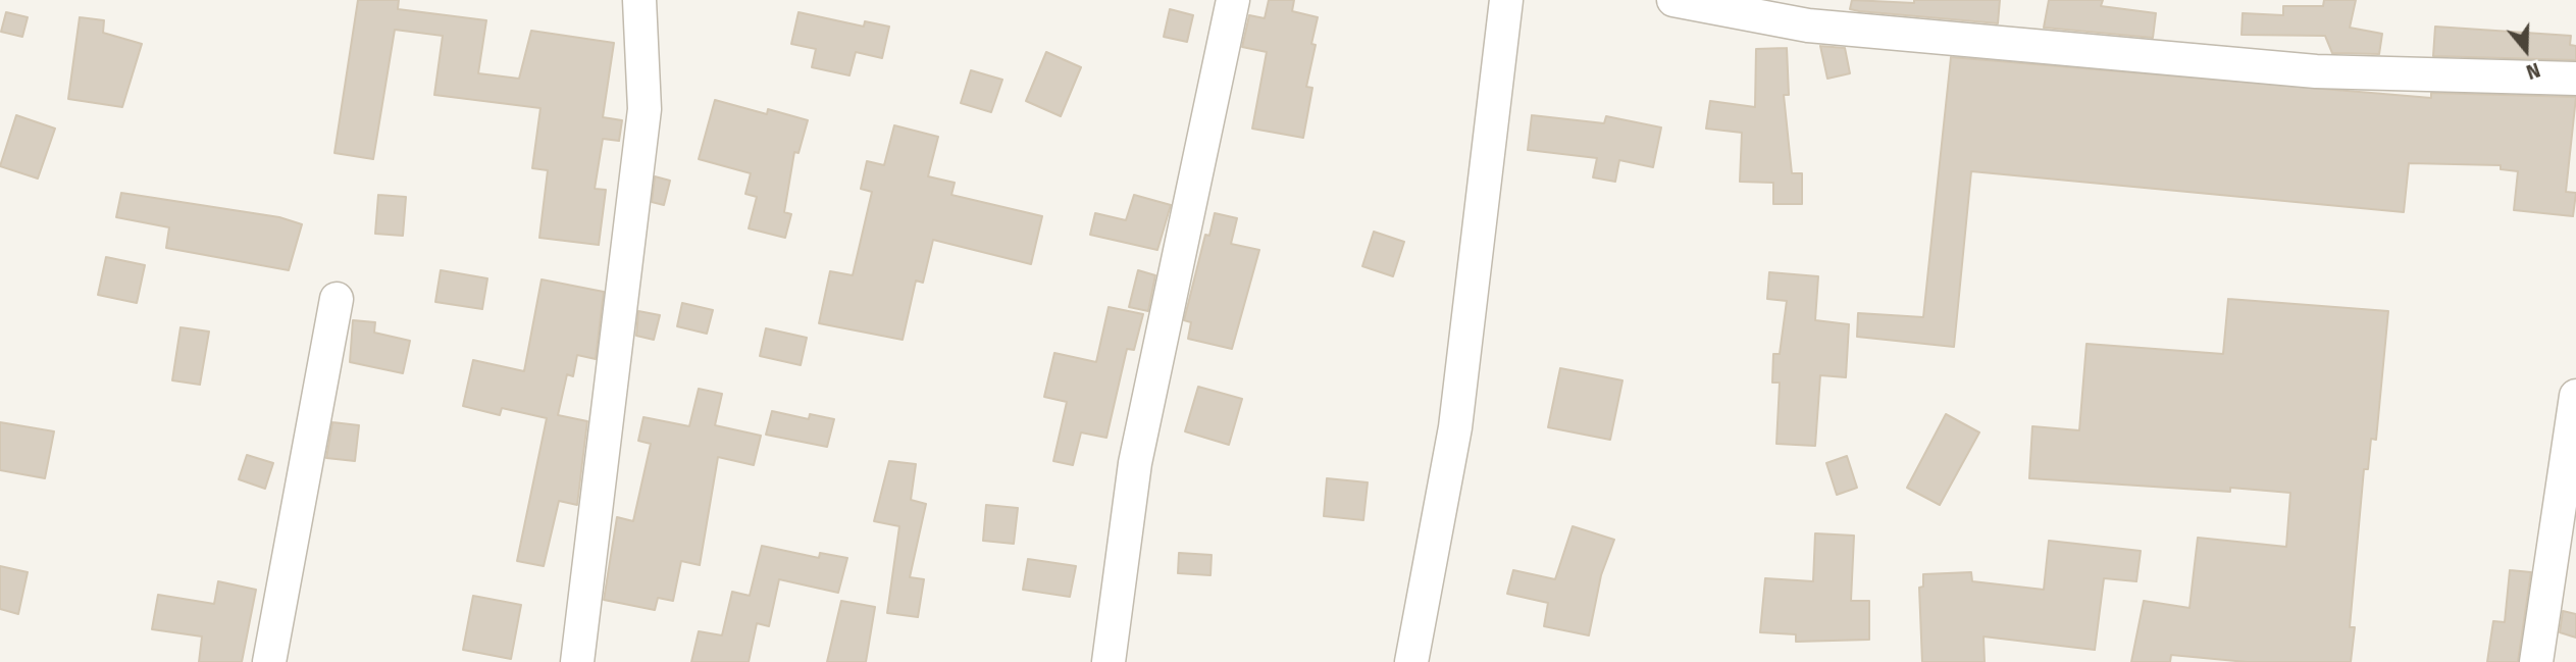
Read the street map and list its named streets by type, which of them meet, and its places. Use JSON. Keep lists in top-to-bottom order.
{
  "north": "bottom"
}
